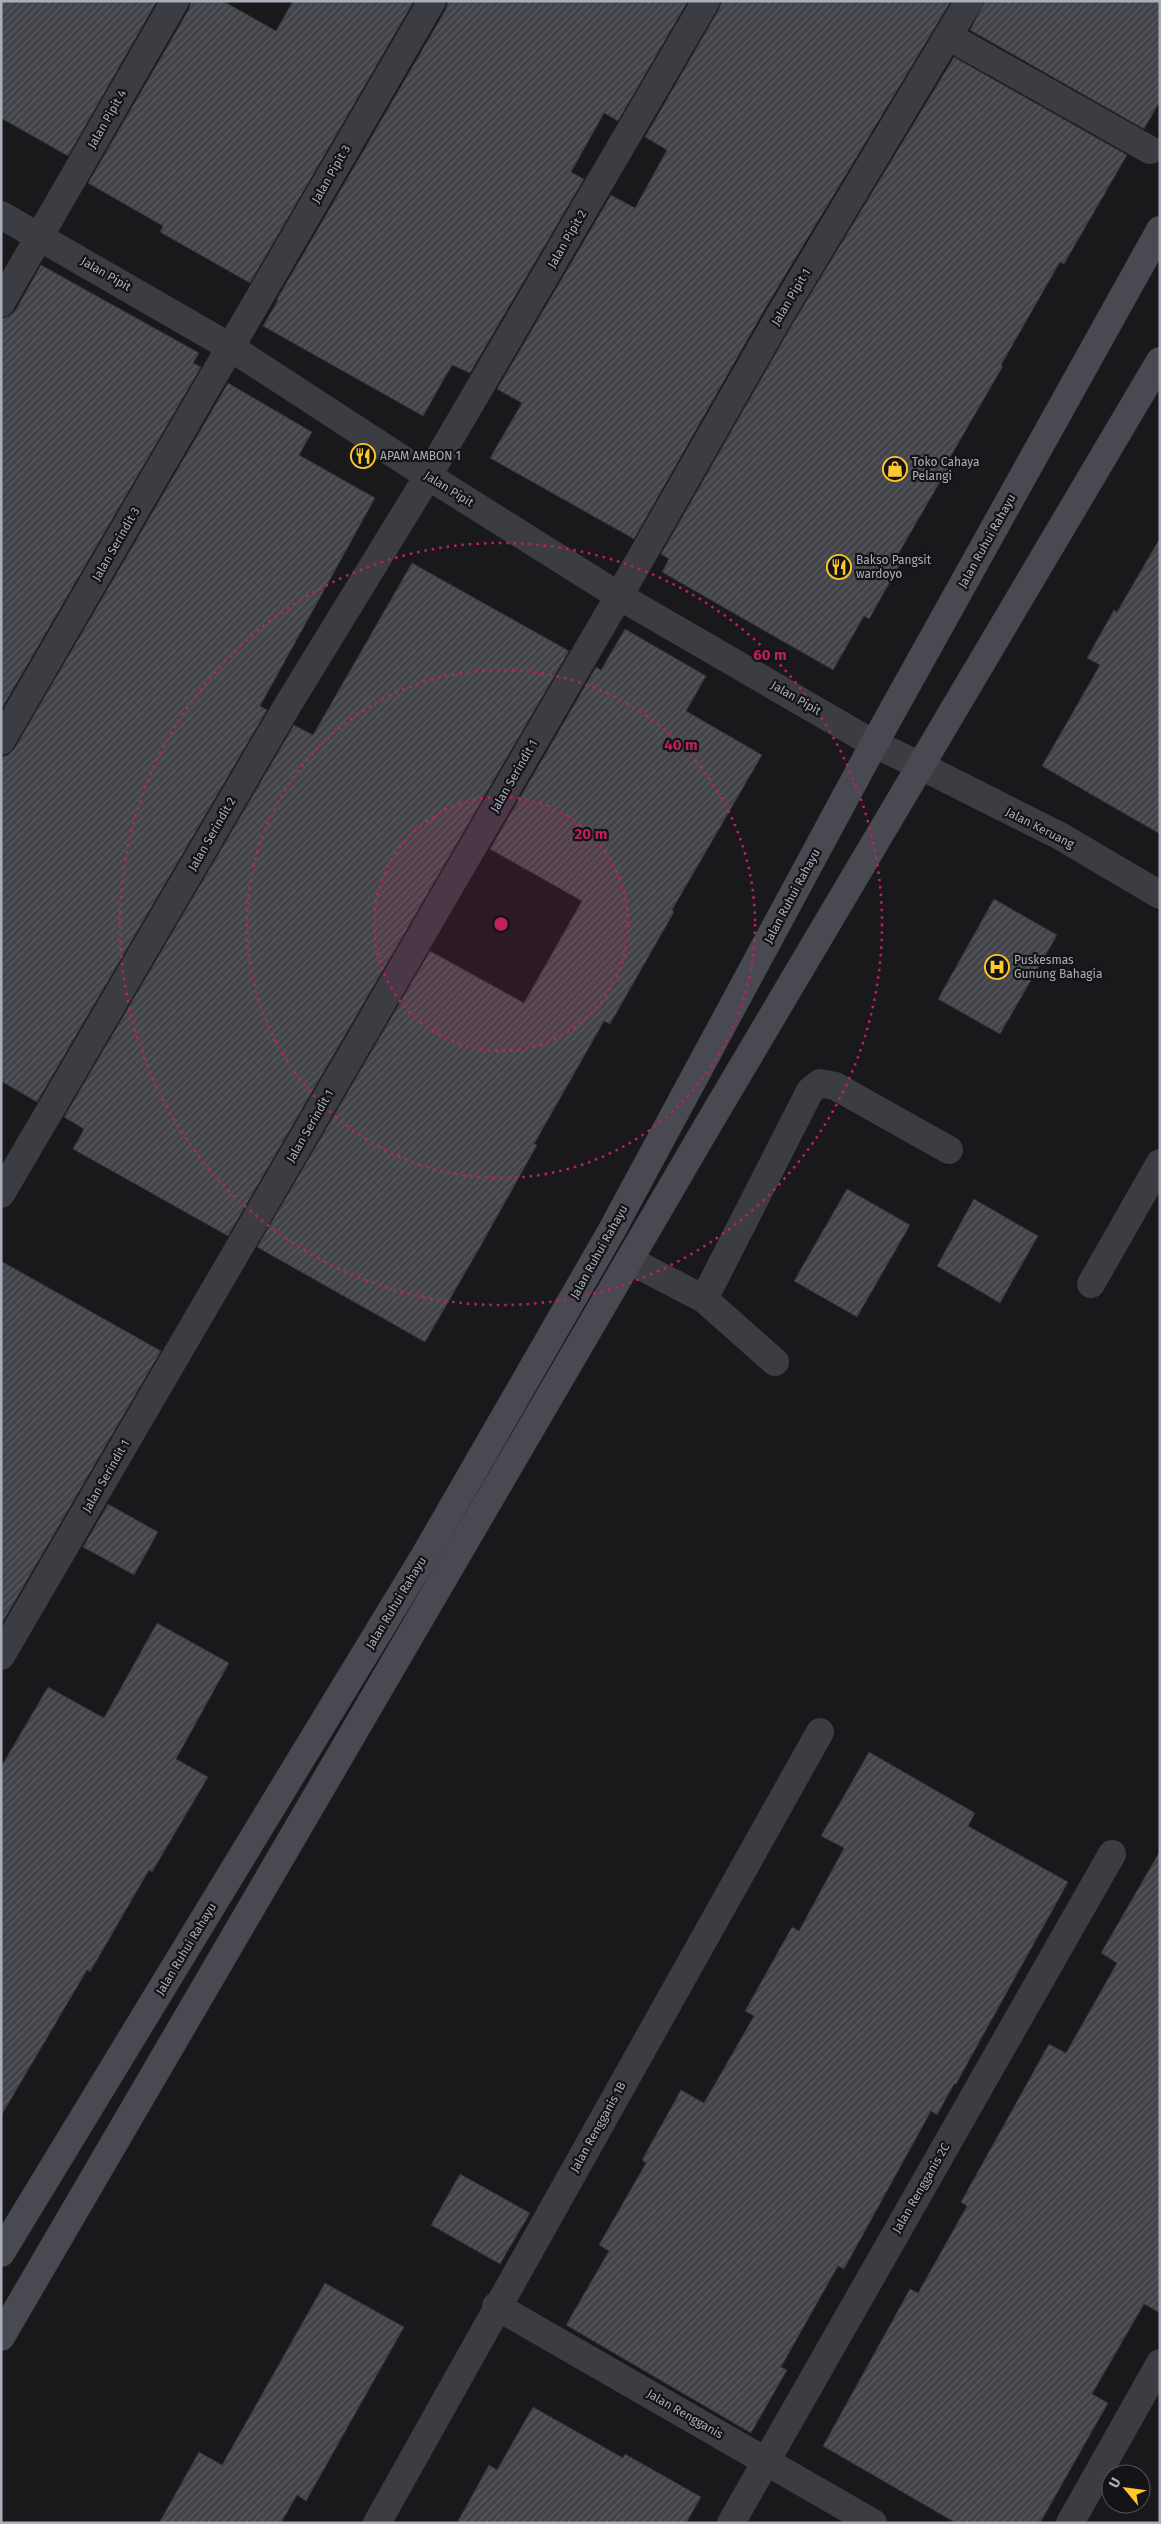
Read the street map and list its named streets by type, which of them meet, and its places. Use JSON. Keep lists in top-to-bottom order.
{
  "streets": {
    "main road": ["Jalan Ruhui Rahayu"],
    "street": [
      "Jalan Pipit 4",
      "Jalan Pipit 3",
      "Jalan Pipit 2",
      "Jalan Pipit",
      "Jalan Pipit 1",
      "Jalan Serindit 3",
      "Jalan Serindit 1",
      "Jalan Keruang",
      "Jalan Serindit 2",
      "Jalan Rengganis 1B",
      "Jalan Rengganis 2C",
      "Jalan Rengganis"
    ]
  },
  "crossings": [
    ["Jalan Pipit 4", "Jalan Pipit"],
    ["Jalan Pipit 3", "Jalan Pipit"],
    ["Jalan Pipit 3", "Jalan Serindit 3"],
    ["Jalan Pipit 2", "Jalan Pipit"],
    ["Jalan Pipit 2", "Jalan Serindit 2"],
    ["Jalan Pipit", "Jalan Pipit 1"],
    ["Jalan Pipit", "Jalan Ruhui Rahayu"],
    ["Jalan Pipit", "Jalan Serindit 3"],
    ["Jalan Pipit", "Jalan Serindit 1"],
    ["Jalan Pipit", "Jalan Keruang"],
    ["Jalan Pipit", "Jalan Serindit 2"],
    ["Jalan Pipit 1", "Jalan Serindit 1"],
    ["Jalan Rengganis 1B", "Jalan Rengganis"],
    ["Jalan Rengganis 2C", "Jalan Rengganis"]
  ],
  "places": {
    "restaurant": ["APAM AMBON 1", "Bakso Pangsit wardoyo"],
    "shop": ["Toko Cahaya Pelangi"],
    "hospital": ["Puskesmas Gunung Bahagia"]
  },
  "north": "top left",
  "rings": ["60 m", "40 m", "20 m"]
}
